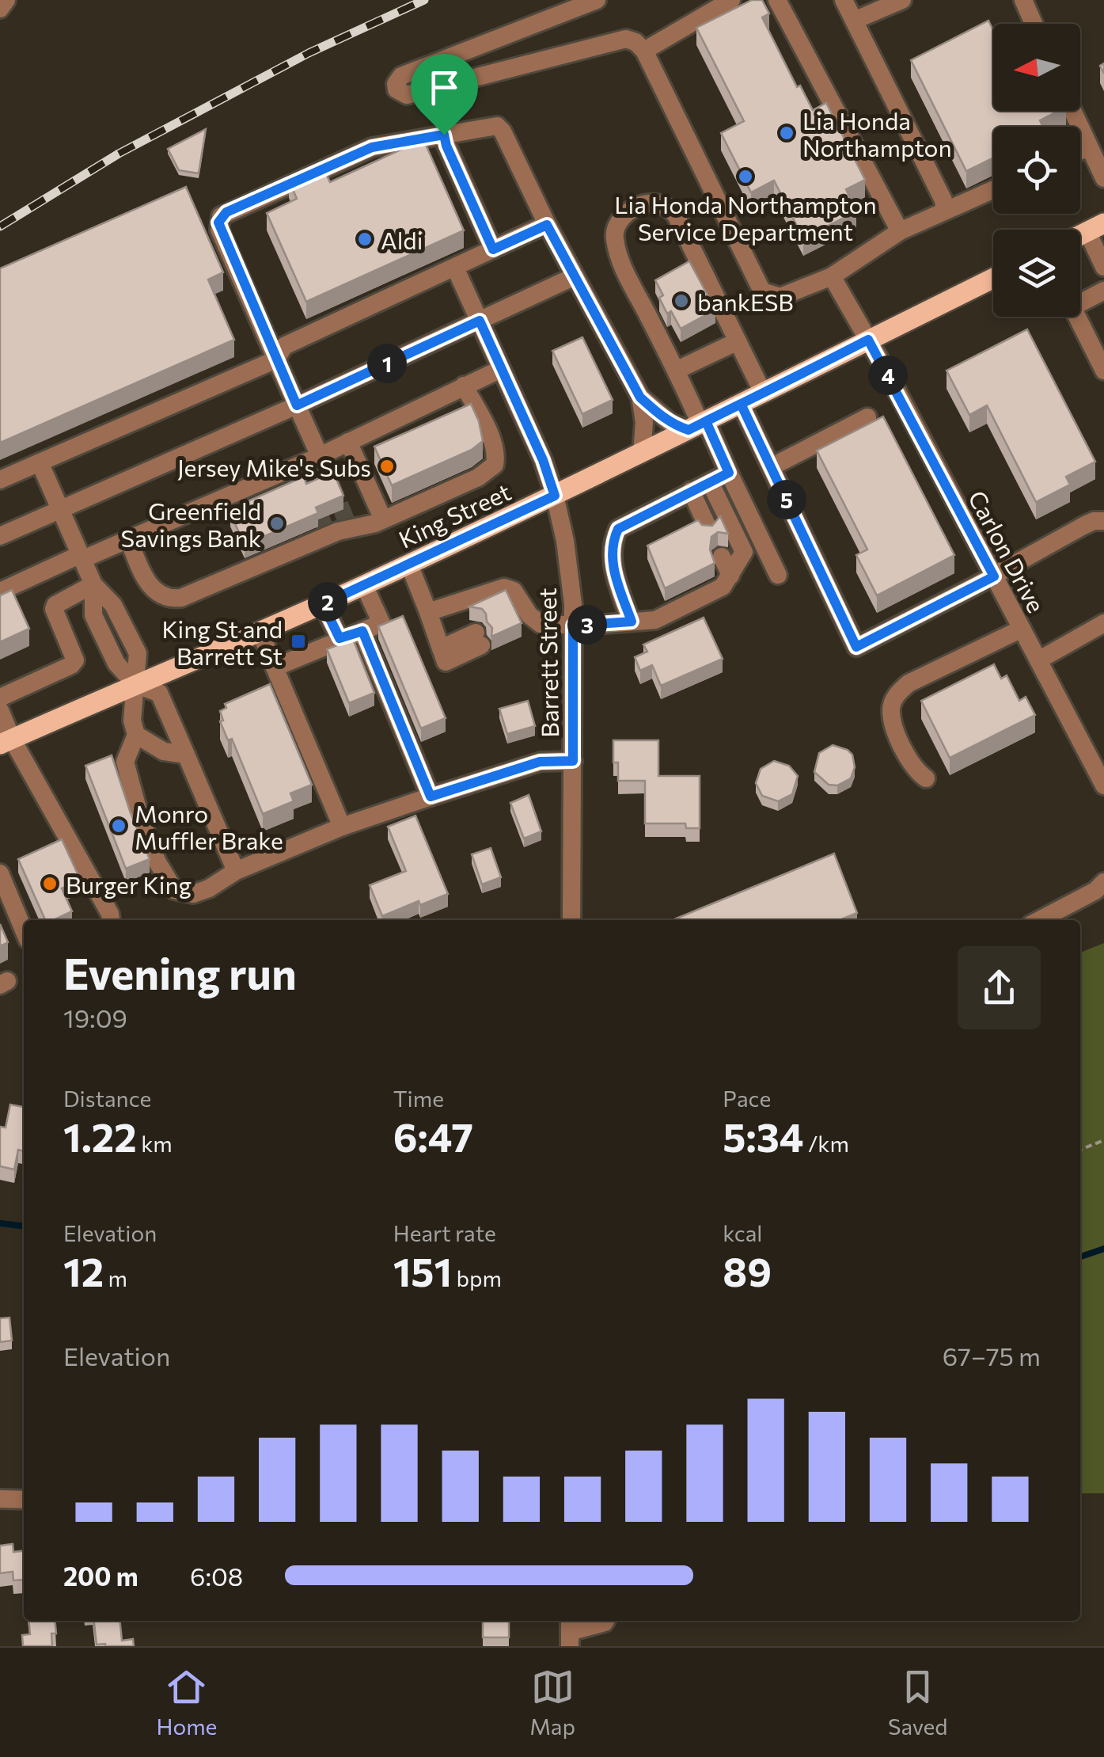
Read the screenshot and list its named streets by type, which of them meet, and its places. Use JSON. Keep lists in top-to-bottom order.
{
  "streets": {
    "main road": ["King Street"],
    "street": ["Carlon Drive", "Barrett Street"]
  },
  "crossings": [
    ["King Street", "Carlon Drive"],
    ["King Street", "Barrett Street"]
  ],
  "places": {
    "other": [
      "Lia Honda Northampton",
      "Lia Honda Northampton Service Department",
      "Aldi",
      "bankESB",
      "Jersey Mike's Subs",
      "Greenfield Savings Bank",
      "Monro Muffler Brake",
      "Burger King"
    ],
    "transit": ["King St and Barrett St"]
  },
  "north": "left",
  "page": {
    "pins": [
      "1",
      "4",
      "5",
      "2",
      "3"
    ],
    "heading": ["Evening run", "19:09"],
    "stats": [
      ["Distance", "1.22 km"],
      ["Time", "6:47"],
      ["Pace", "5:34 /km"],
      ["Elevation", "12 m"],
      ["Heart rate", "151 bpm"],
      ["kcal", "89"]
    ],
    "chart": ["Elevation", "67–75 m"],
    "list": [
      {
        "name": "200 m",
        "note": "6:08"
      }
    ],
    "tabs": ["Home", "Map", "Saved"]
  }
}
